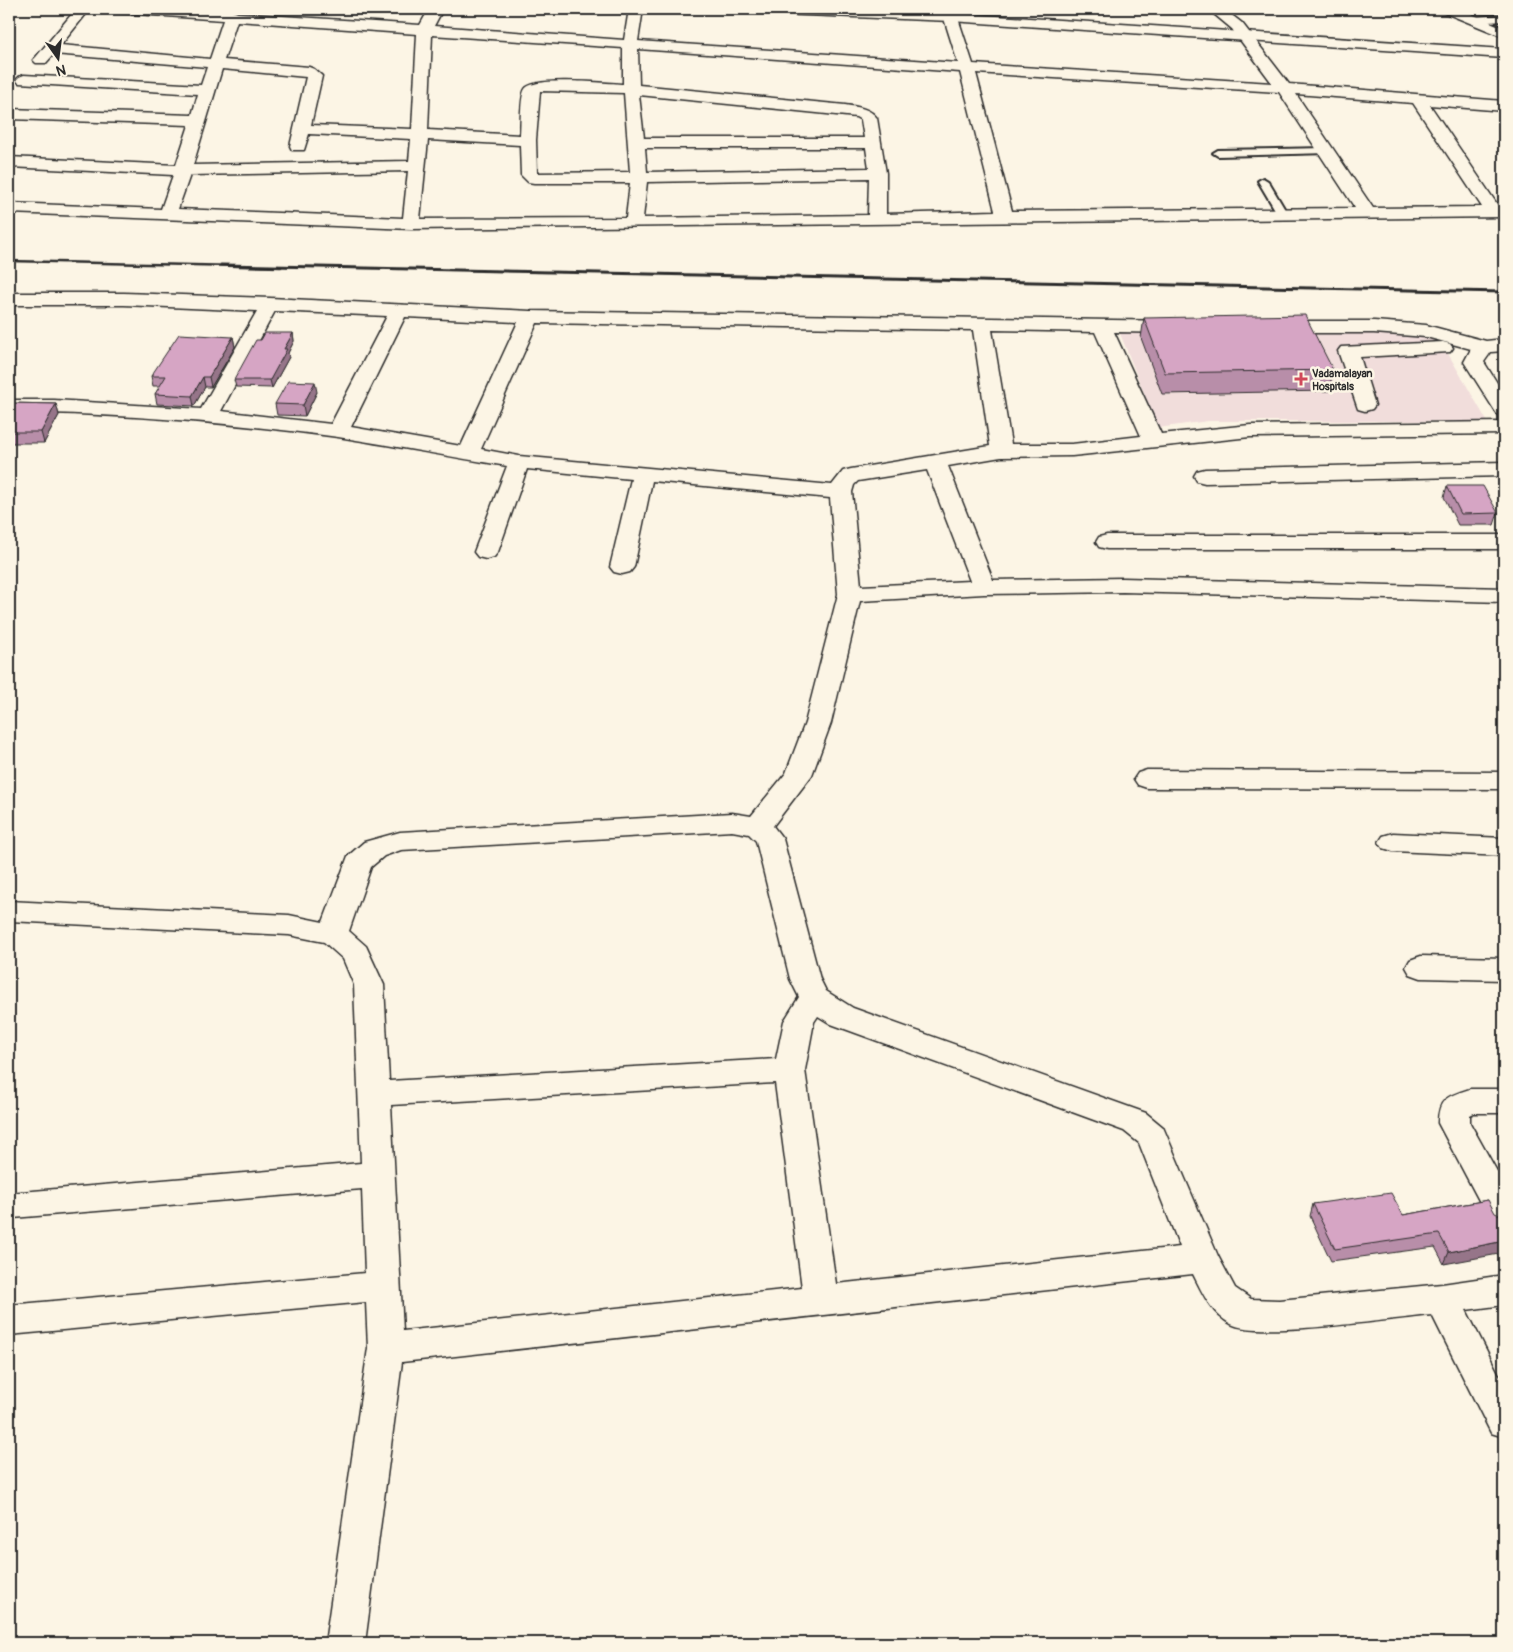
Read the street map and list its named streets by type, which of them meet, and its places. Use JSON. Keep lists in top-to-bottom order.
{
  "places": {
    "health": ["Vadamalayan Hospitals"]
  },
  "north": "bottom"
}
